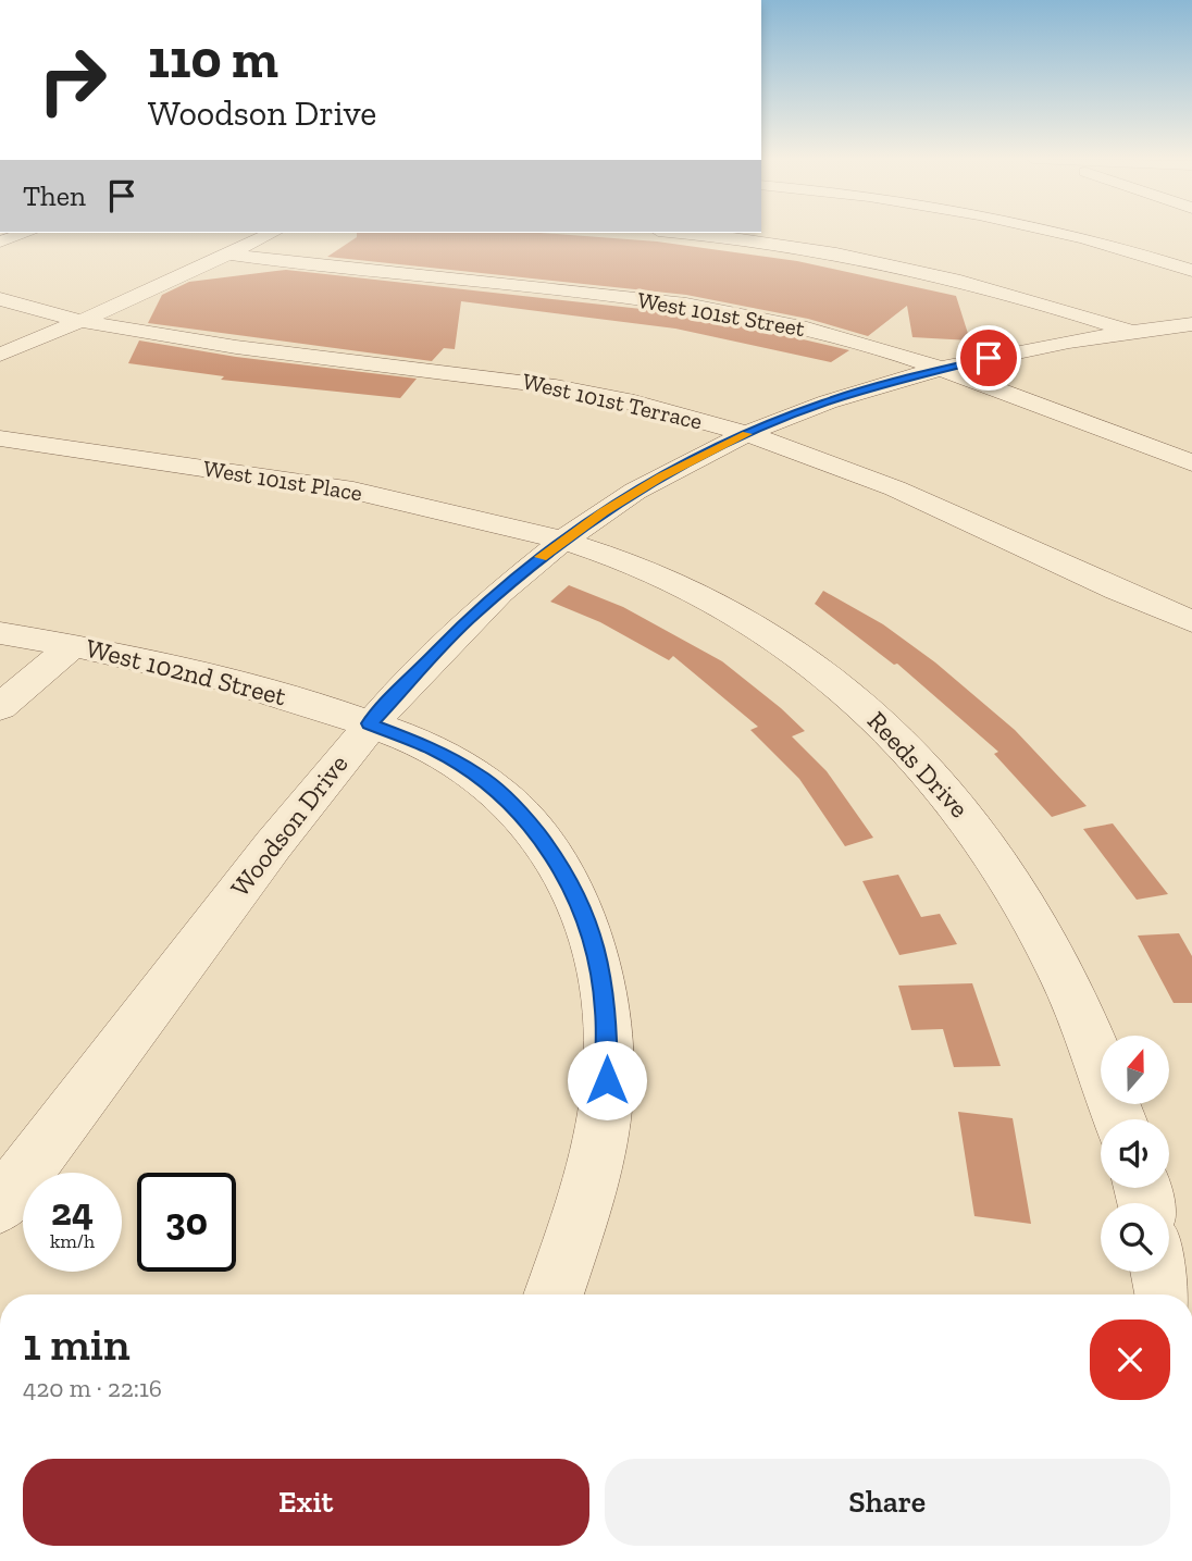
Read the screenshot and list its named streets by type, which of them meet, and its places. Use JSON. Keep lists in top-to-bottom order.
{
  "streets": {
    "street": [
      "West 101st Street",
      "West 101st Terrace",
      "West 101st Place",
      "West 102nd Street",
      "Reeds Drive",
      "Woodson Drive"
    ]
  },
  "crossings": [
    ["West 101st Street", "Woodson Drive"],
    ["West 101st Terrace", "Woodson Drive"],
    ["West 101st Place", "Reeds Drive"],
    ["West 101st Place", "Woodson Drive"],
    ["West 102nd Street", "Woodson Drive"],
    ["Reeds Drive", "Woodson Drive"]
  ],
  "north": "top",
  "page": {
    "turn": ["110 m", "Woodson Drive"],
    "then": "Then",
    "speed": "24 km/h",
    "limit": "30",
    "heading": ["1 min", "420 m · 22:16"],
    "buttons": ["Exit", "Share"]
  }
}
